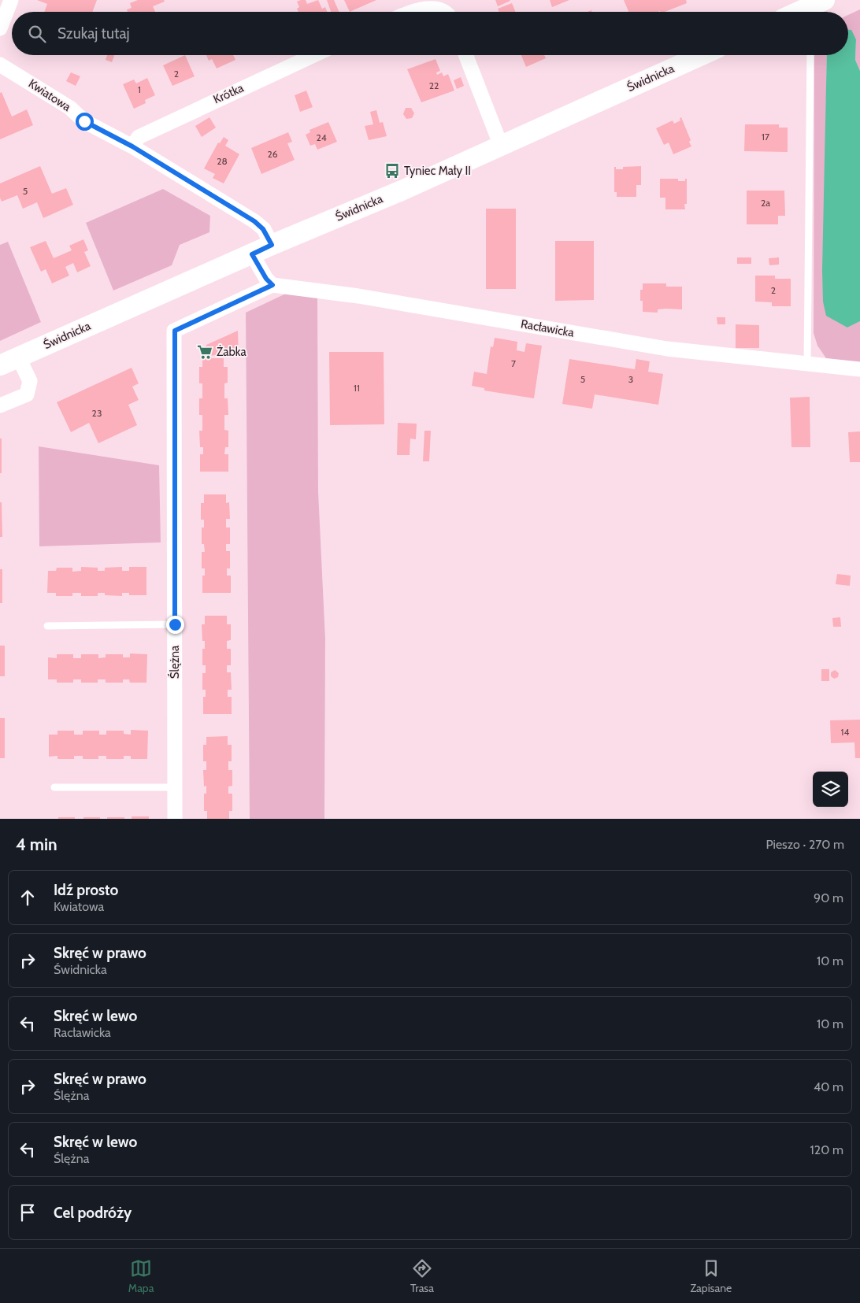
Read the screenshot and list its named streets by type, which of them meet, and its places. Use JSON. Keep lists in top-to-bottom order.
{
  "streets": {
    "street": [
      "Świdnicka",
      "Krótka",
      "Kwiatowa",
      "Racławicka",
      "Ślężna"
    ]
  },
  "crossings": [
    ["Świdnicka", "Kwiatowa"],
    ["Krótka", "Kwiatowa"],
    ["Racławicka", "Ślężna"]
  ],
  "places": {
    "bus stop": ["Tyniec Mały II"],
    "supermarket": ["Żabka"]
  },
  "house_numbers": [
    "2",
    "22",
    "1",
    "17",
    "24",
    "26",
    "28",
    "5",
    "2a",
    "2",
    "7",
    "5",
    "3",
    "11",
    "23",
    "14"
  ],
  "page": {
    "search": "Szukaj tutaj",
    "heading": ["4 min", "Pieszo · 270 m"],
    "list": [
      ["Idź prosto", "Kwiatowa", "90 m"],
      ["Skręć w prawo", "Świdnicka", "10 m"],
      ["Skręć w lewo", "Racławicka", "10 m"],
      ["Skręć w prawo", "Ślężna", "40 m"],
      ["Skręć w lewo", "Ślężna", "120 m"],
      "Cel podróży"
    ],
    "nav": ["Mapa", "Trasa", "Zapisane"]
  }
}
